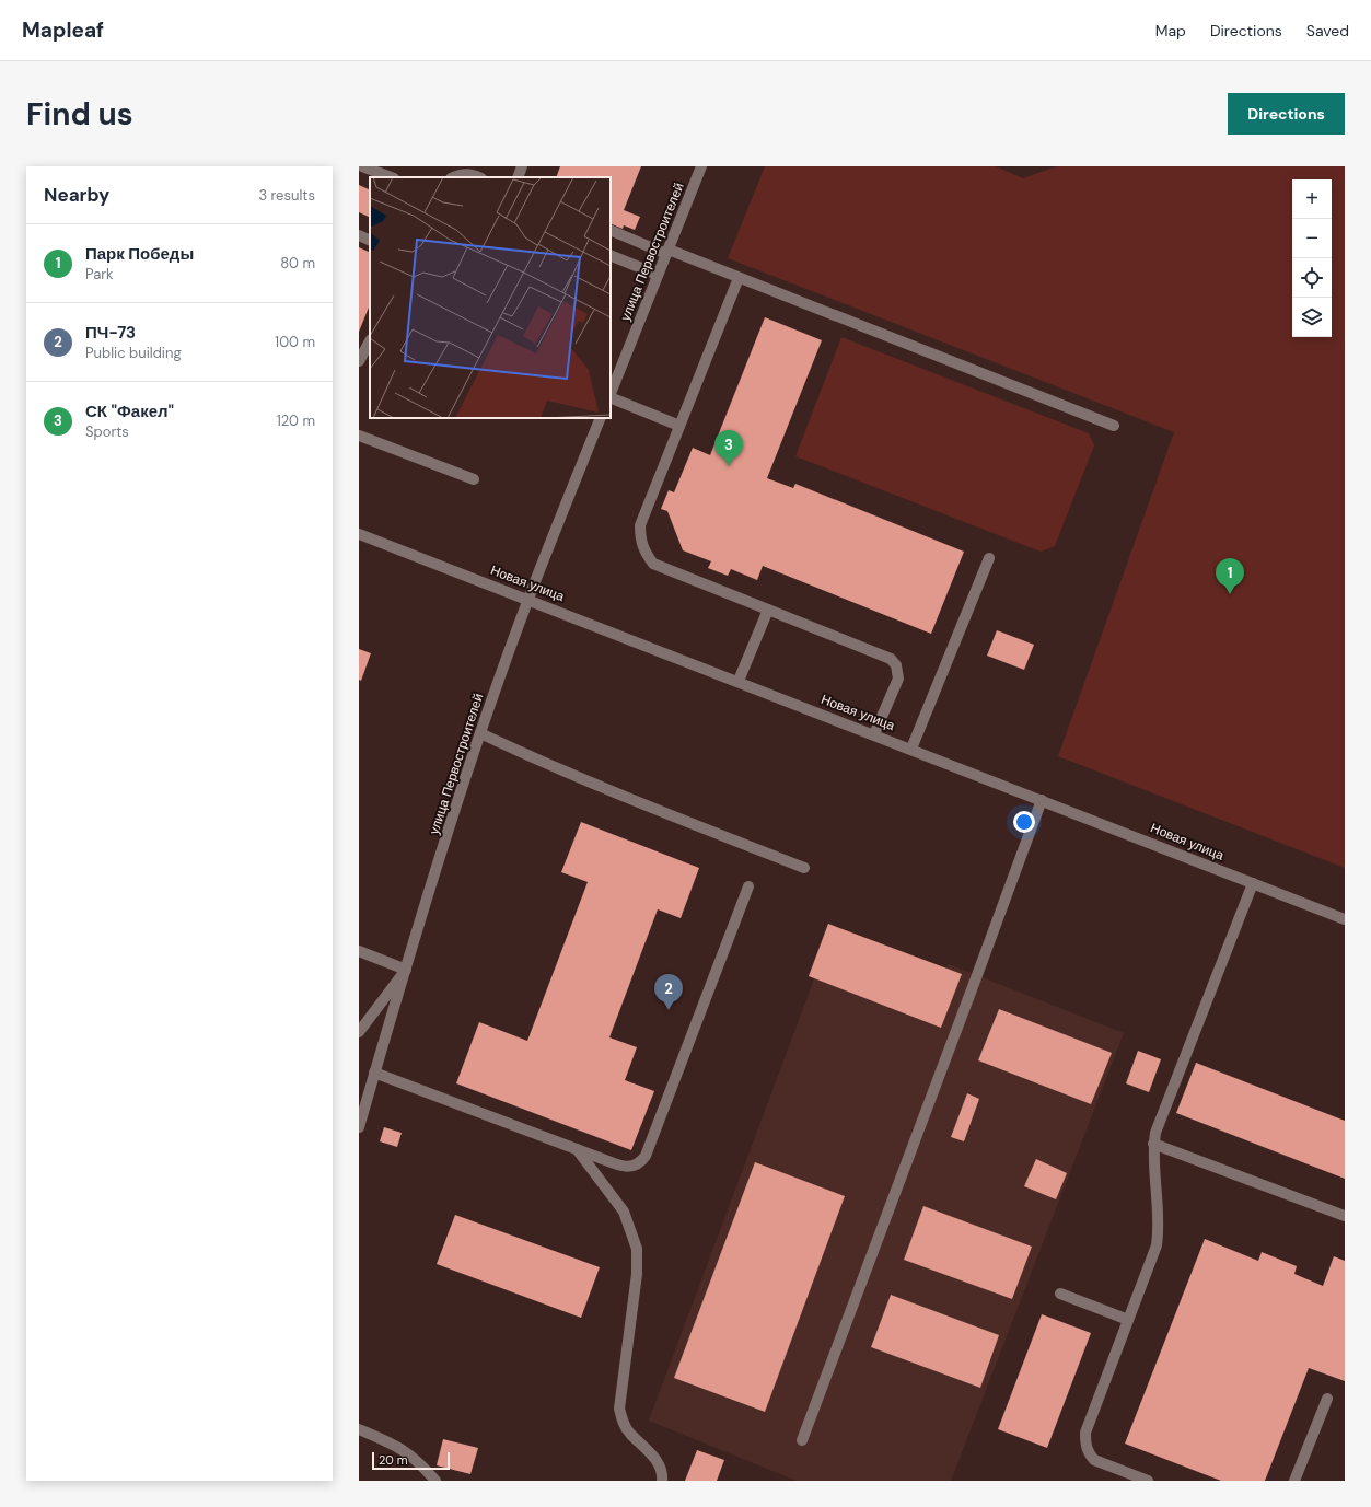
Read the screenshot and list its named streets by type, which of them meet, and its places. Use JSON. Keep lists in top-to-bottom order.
{
  "streets": {
    "street": ["улица Первостроителей", "Новая улица"]
  },
  "crossings": [
    ["улица Первостроителей", "Новая улица"]
  ],
  "scale_bar": "20 m",
  "page": {
    "header": "Mapleaf",
    "nav": ["Map", "Directions", "Saved"],
    "buttons": "Directions",
    "title": "Find us",
    "heading": ["Nearby", "3 results"],
    "map_buttons": ["+", "−"],
    "list": [
      {
        "mark": "1",
        "name": "Парк Победы",
        "note": "Park",
        "value": "80 m"
      },
      {
        "mark": "2",
        "name": "ПЧ-73",
        "note": "Public building",
        "value": "100 m"
      },
      {
        "mark": "3",
        "name": "СК \"Факел\"",
        "note": "Sports",
        "value": "120 m"
      }
    ],
    "pins": ["3", "1", "2"],
    "scale": "20 m"
  }
}
